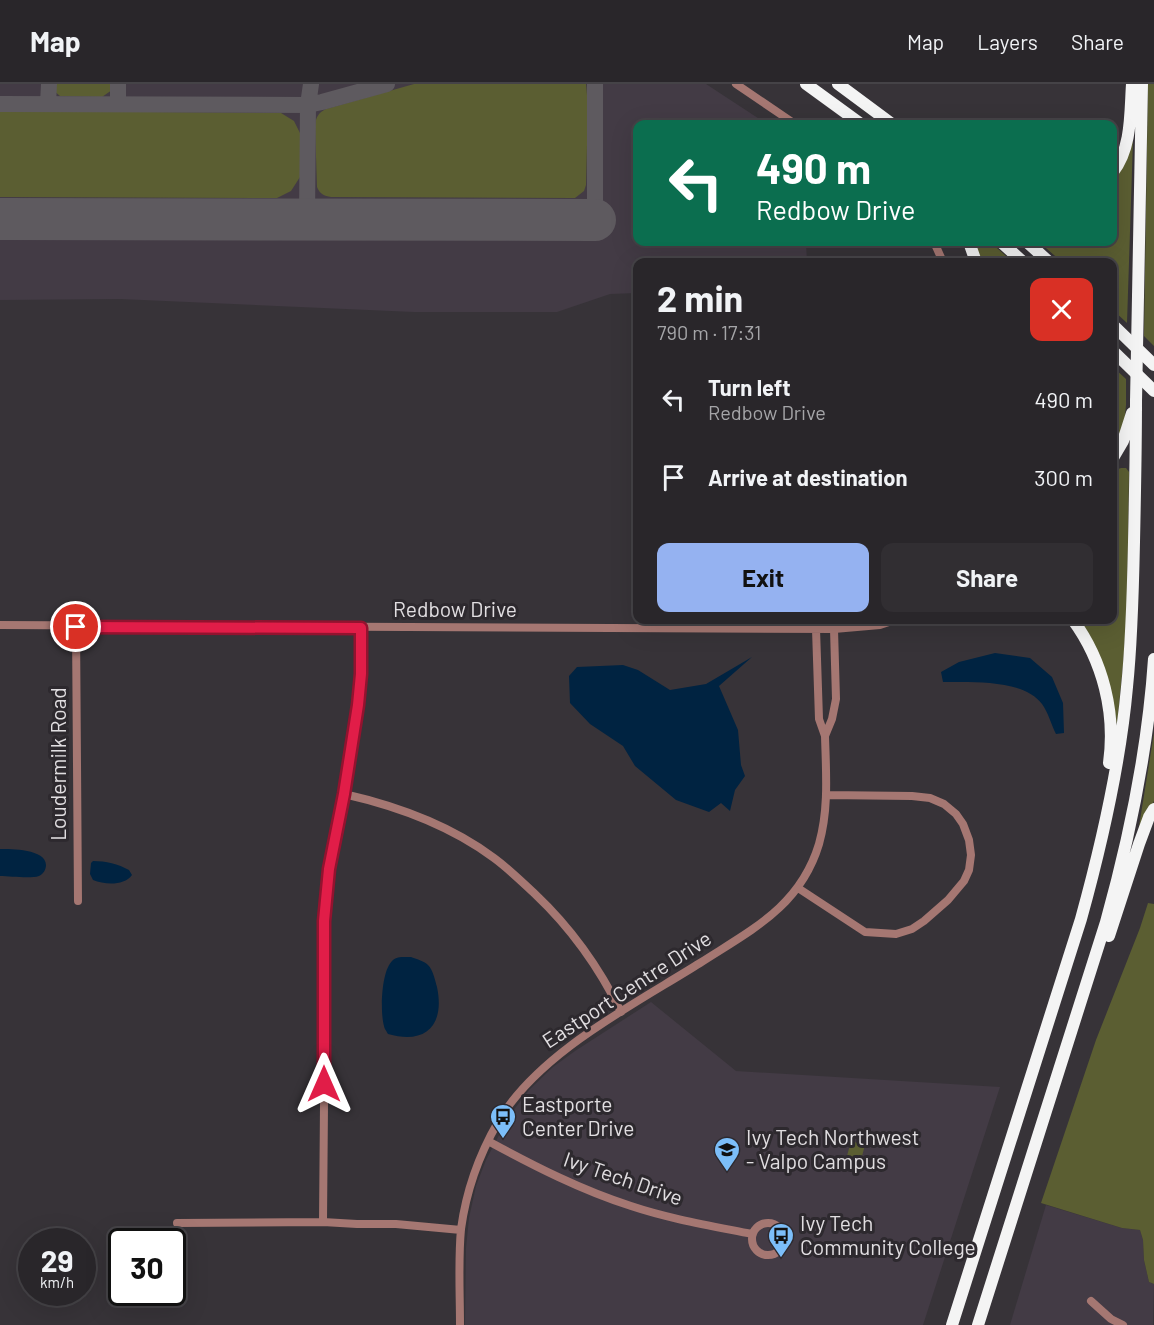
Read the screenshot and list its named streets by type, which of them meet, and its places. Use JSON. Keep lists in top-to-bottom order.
{
  "streets": {
    "street": [
      "Redbow Drive",
      "Loudermilk Road",
      "Eastport Centre Drive",
      "Ivy Tech Drive"
    ]
  },
  "crossings": [
    ["Redbow Drive", "Loudermilk Road"],
    ["Redbow Drive", "Eastport Centre Drive"],
    ["Eastport Centre Drive", "Ivy Tech Drive"]
  ],
  "places": {
    "bus stop": ["Eastporte Center Drive", "Ivy Tech Community College"],
    "school or university": ["Ivy Tech Northwest - Valpo Campus"]
  },
  "page": {
    "header": "Map",
    "nav": ["Map", "Layers", "Share"],
    "turn": ["490 m", "Redbow Drive"],
    "heading": ["2 min", "790 m · 17:31"],
    "list": [
      {
        "name": "Turn left",
        "note": "Redbow Drive",
        "value": "490 m"
      },
      {
        "name": "Arrive at destination",
        "value": "300 m"
      }
    ],
    "buttons": ["Exit", "Share"],
    "speed": "29 km/h",
    "limit": "30"
  }
}
